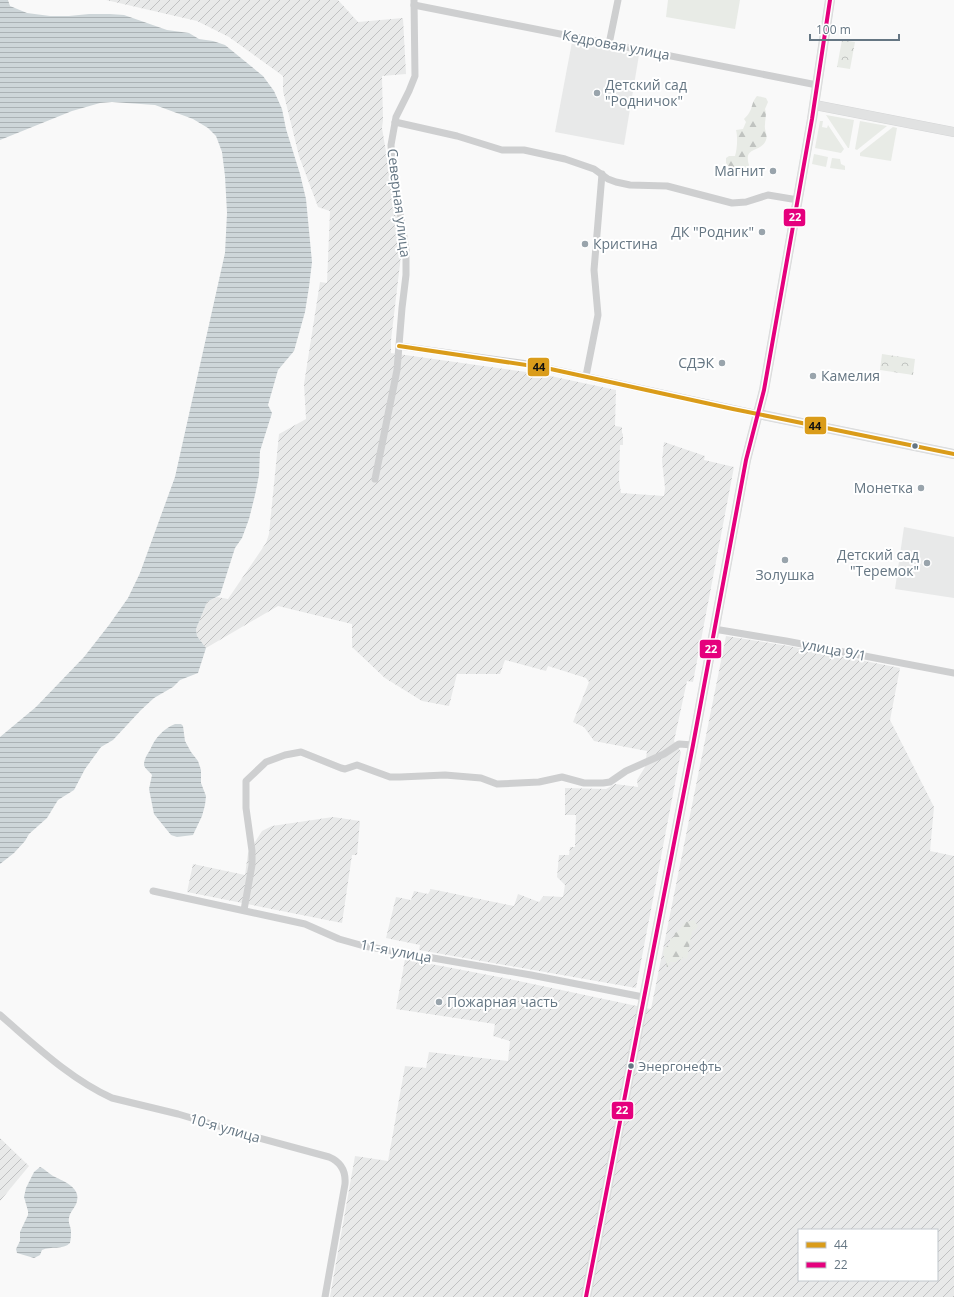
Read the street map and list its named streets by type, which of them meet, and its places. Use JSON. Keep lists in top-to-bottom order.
{
  "streets": {
    "street": [
      "Кедровая улица",
      "Северная улица",
      "улица 9/1",
      "11-я улица",
      "10-я улица"
    ]
  },
  "crossings": [
    ["Кедровая улица", "Северная улица"]
  ],
  "places": [
    "Детский сад \"Родничок\"",
    "Магнит",
    "ДК \"Родник\"",
    "Кристина",
    "СДЭК",
    "Камелия",
    "Монетка",
    "Золушка",
    "Детский сад \"Теремок\"",
    "Пожарная часть",
    "Энергонефть"
  ],
  "lines": ["transit line 22", "transit line 44"],
  "legend": ["44", "22"],
  "scale_bar": "100 m"
}
